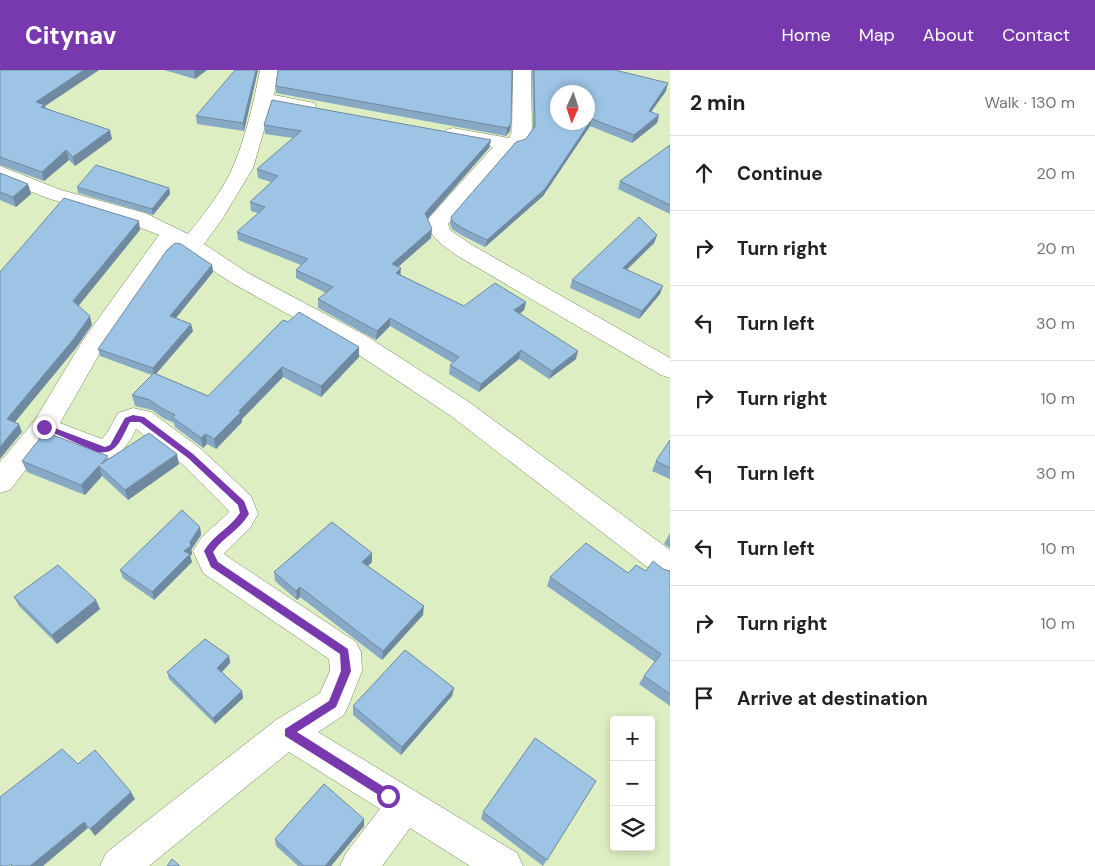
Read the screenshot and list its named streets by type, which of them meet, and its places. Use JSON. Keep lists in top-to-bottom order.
{
  "north": "bottom",
  "page": {
    "header": "Citynav",
    "nav": [
      "Home",
      "Map",
      "About",
      "Contact"
    ],
    "heading": ["2 min", "Walk · 130 m"],
    "list": [
      ["Continue", "20 m"],
      ["Turn right", "20 m"],
      ["Turn left", "30 m"],
      ["Turn right", "10 m"],
      ["Turn left", "30 m"],
      ["Turn left", "10 m"],
      ["Turn right", "10 m"],
      "Arrive at destination"
    ],
    "map_buttons": ["+", "−"]
  }
}
